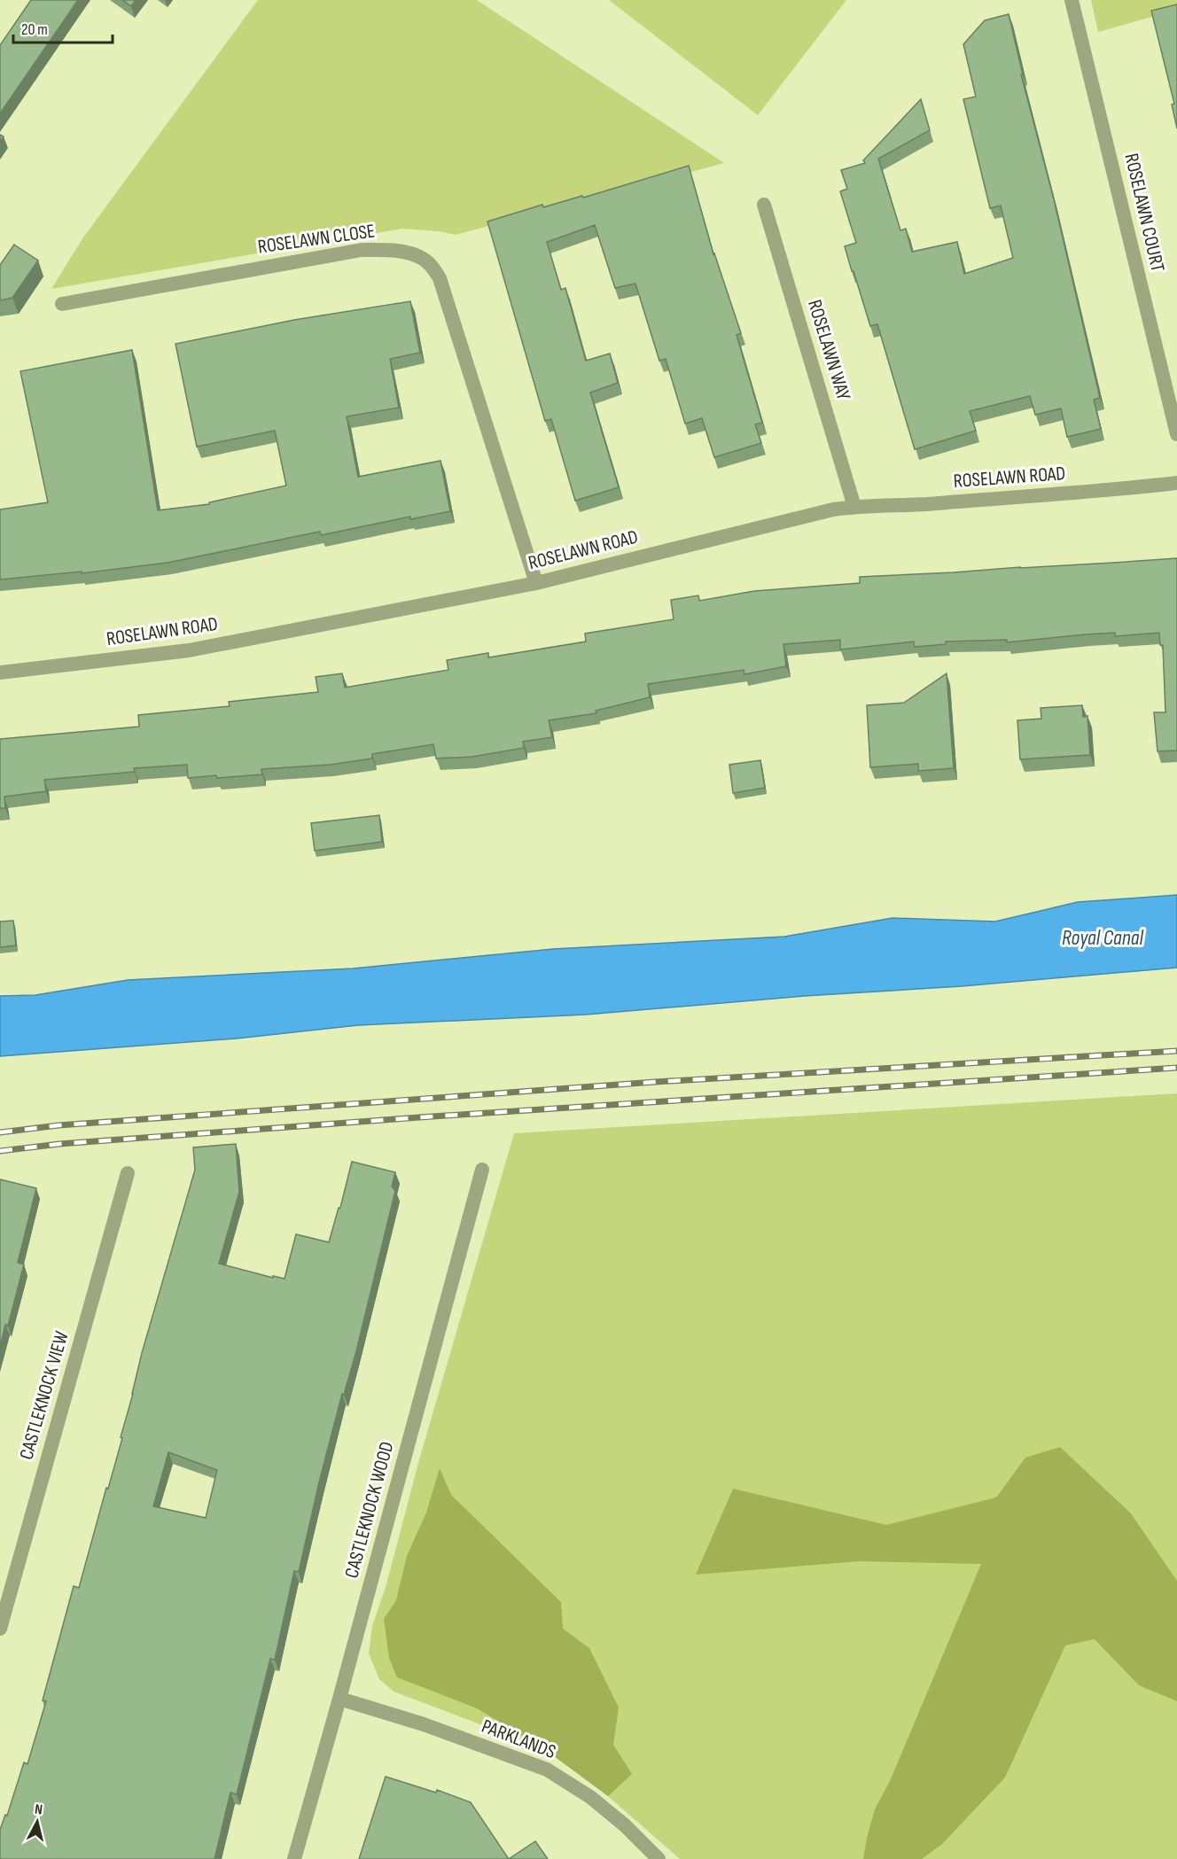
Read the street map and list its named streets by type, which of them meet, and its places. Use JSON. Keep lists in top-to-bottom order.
{
  "streets": {
    "street": [
      "ROSELAWN COURT",
      "ROSELAWN CLOSE",
      "ROSELAWN WAY",
      "ROSELAWN ROAD",
      "CASTLEKNOCK VIEW",
      "CASTLEKNOCK WOOD",
      "PARKLANDS"
    ]
  },
  "crossings": [
    ["ROSELAWN CLOSE", "ROSELAWN ROAD"],
    ["ROSELAWN WAY", "ROSELAWN ROAD"],
    ["CASTLEKNOCK WOOD", "PARKLANDS"]
  ],
  "water": ["Royal Canal"],
  "scale_bar": "20 m",
  "north": "top"
}
